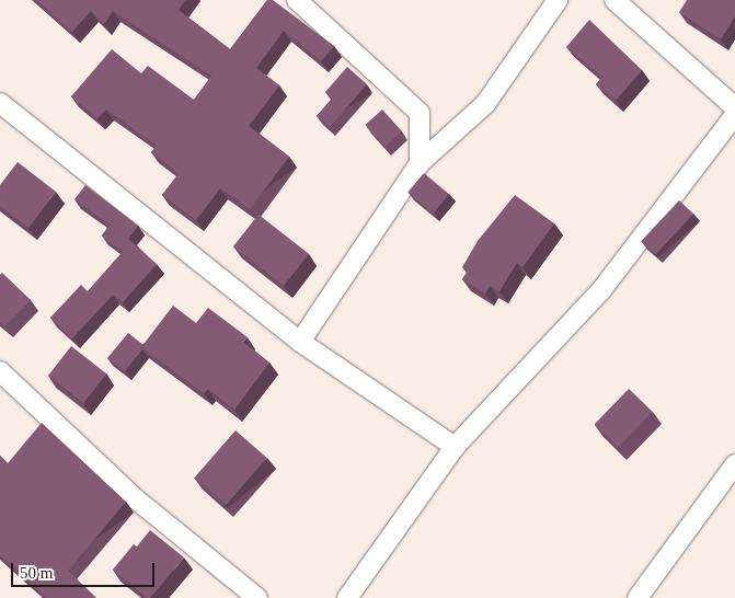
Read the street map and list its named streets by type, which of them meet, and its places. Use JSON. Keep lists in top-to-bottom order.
{
  "scale_bar": "50 m"
}
